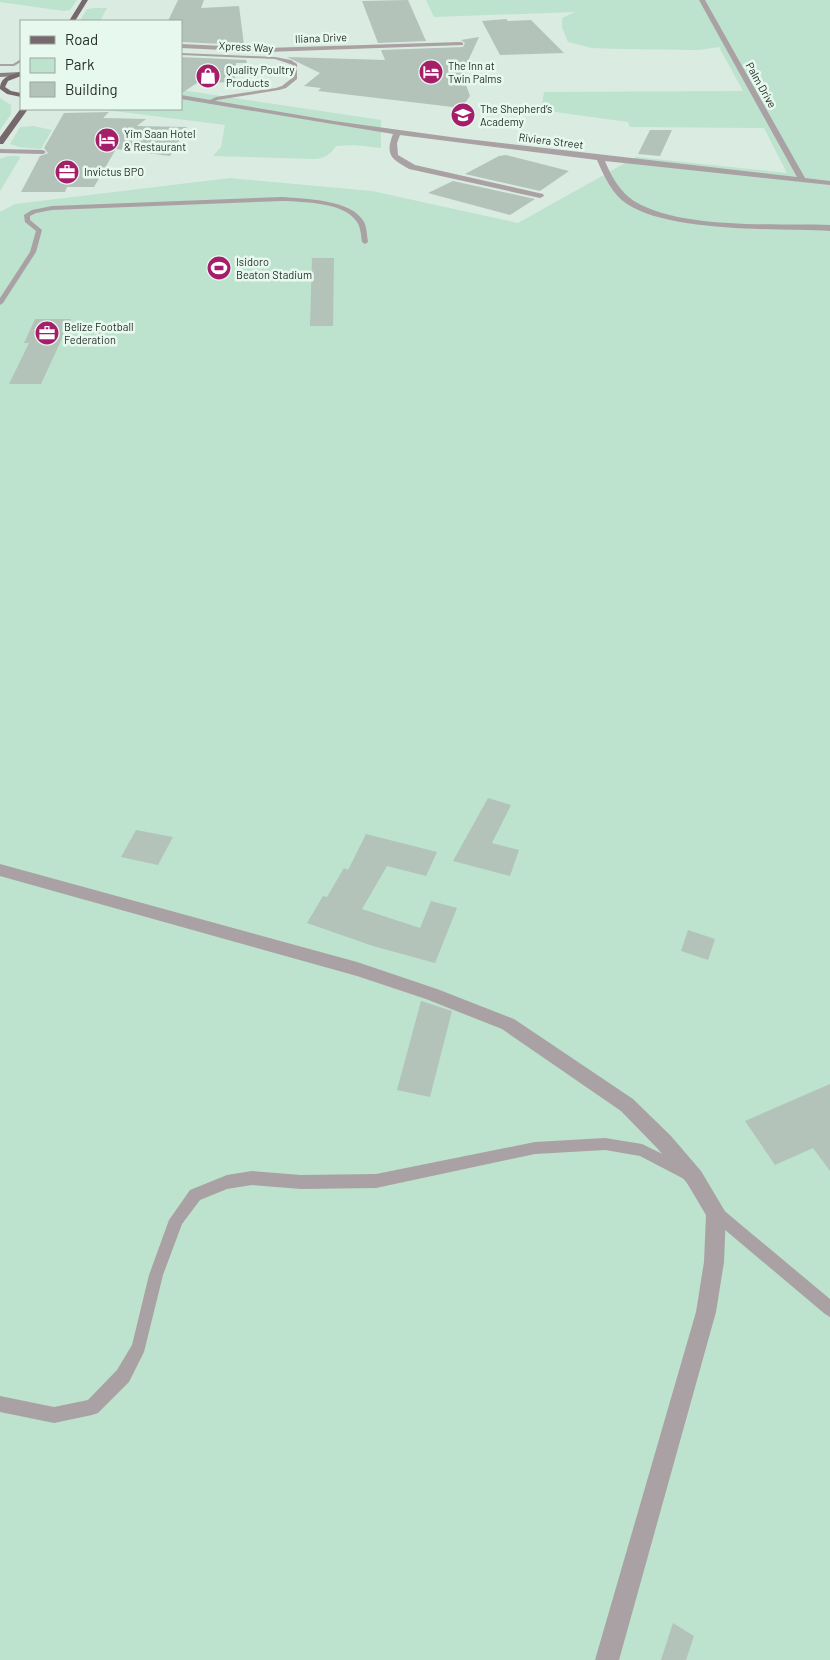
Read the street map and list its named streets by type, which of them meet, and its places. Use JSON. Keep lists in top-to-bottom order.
{
  "streets": {
    "street": ["Iliana Drive", "Palm Drive", "Riviera Street"],
    "lane": ["Xpress Way"]
  },
  "crossings": [
    ["Xpress Way", "Riviera Street"],
    ["Palm Drive", "Riviera Street"]
  ],
  "places": {
    "hotel": ["The Inn at Twin Palms", "Yim Saan Hotel & Restaurant"],
    "shop": ["Quality Poultry Products"],
    "school or university": ["The Shepherd’s Academy"],
    "office": ["Invictus BPO", "Belize Football Federation"],
    "sports": ["Isidoro Beaton Stadium"]
  },
  "legend": ["Road", "Park", "Building"]
}
